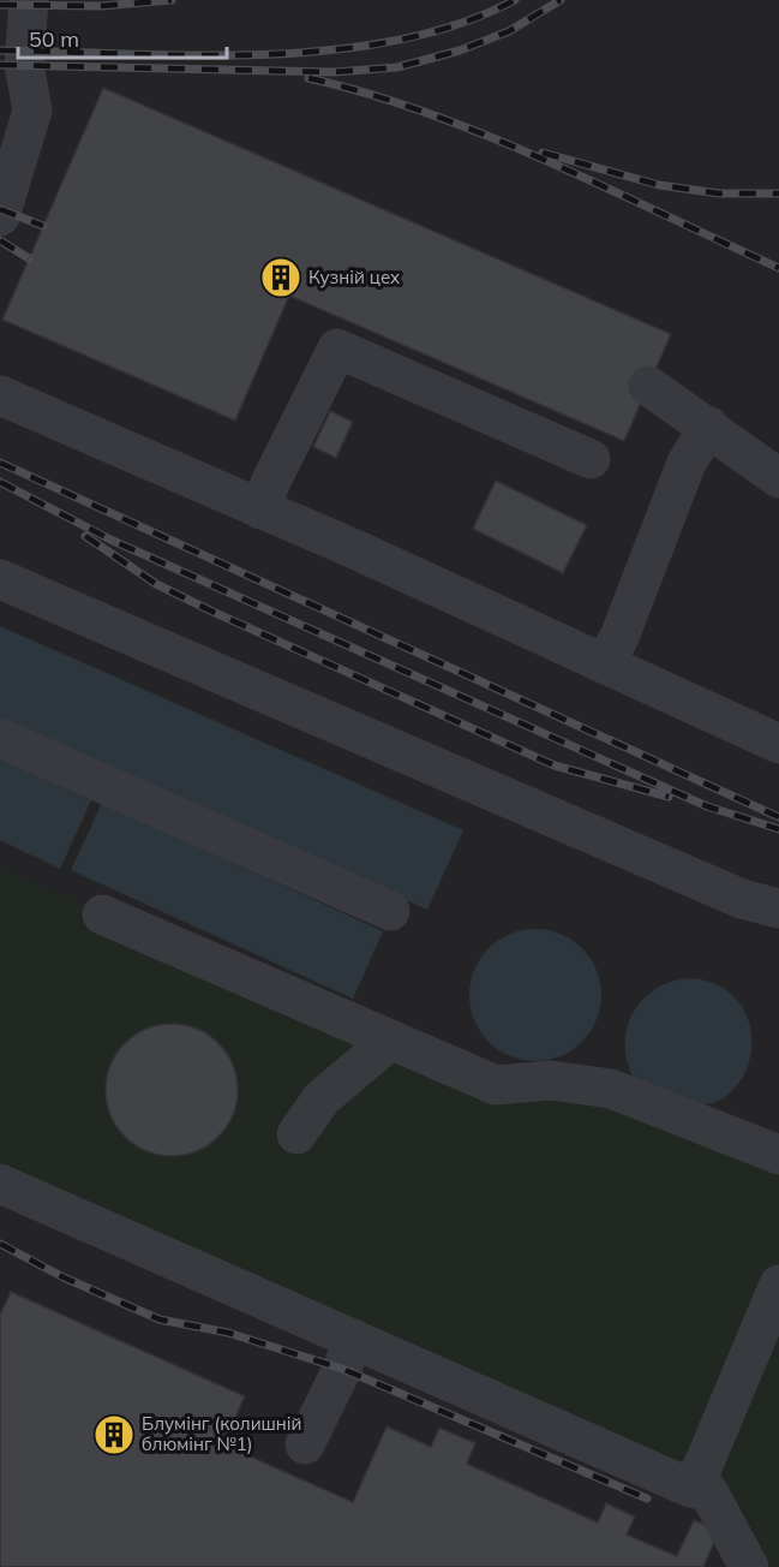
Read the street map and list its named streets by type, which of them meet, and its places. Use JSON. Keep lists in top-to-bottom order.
{
  "places": {
    "building": ["Кузній цех", "Блумінг (колишній блюмінг №1)"]
  },
  "scale_bar": "50 m"
}
